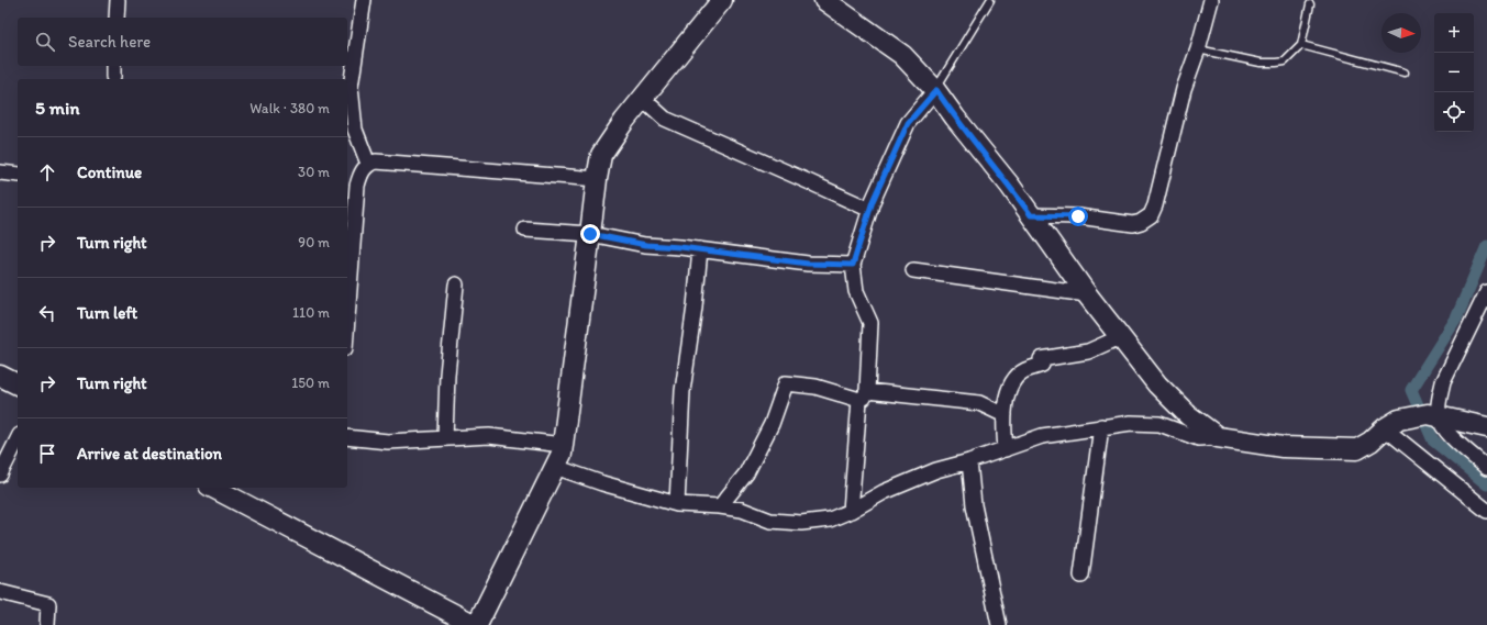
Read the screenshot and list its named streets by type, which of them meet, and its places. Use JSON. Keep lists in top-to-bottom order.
{
  "north": "right",
  "page": {
    "map_buttons": ["+", "−"],
    "search": "Search here",
    "heading": ["5 min", "Walk · 380 m"],
    "list": [
      ["Continue", "30 m"],
      ["Turn right", "90 m"],
      ["Turn left", "110 m"],
      ["Turn right", "150 m"],
      "Arrive at destination"
    ]
  }
}
